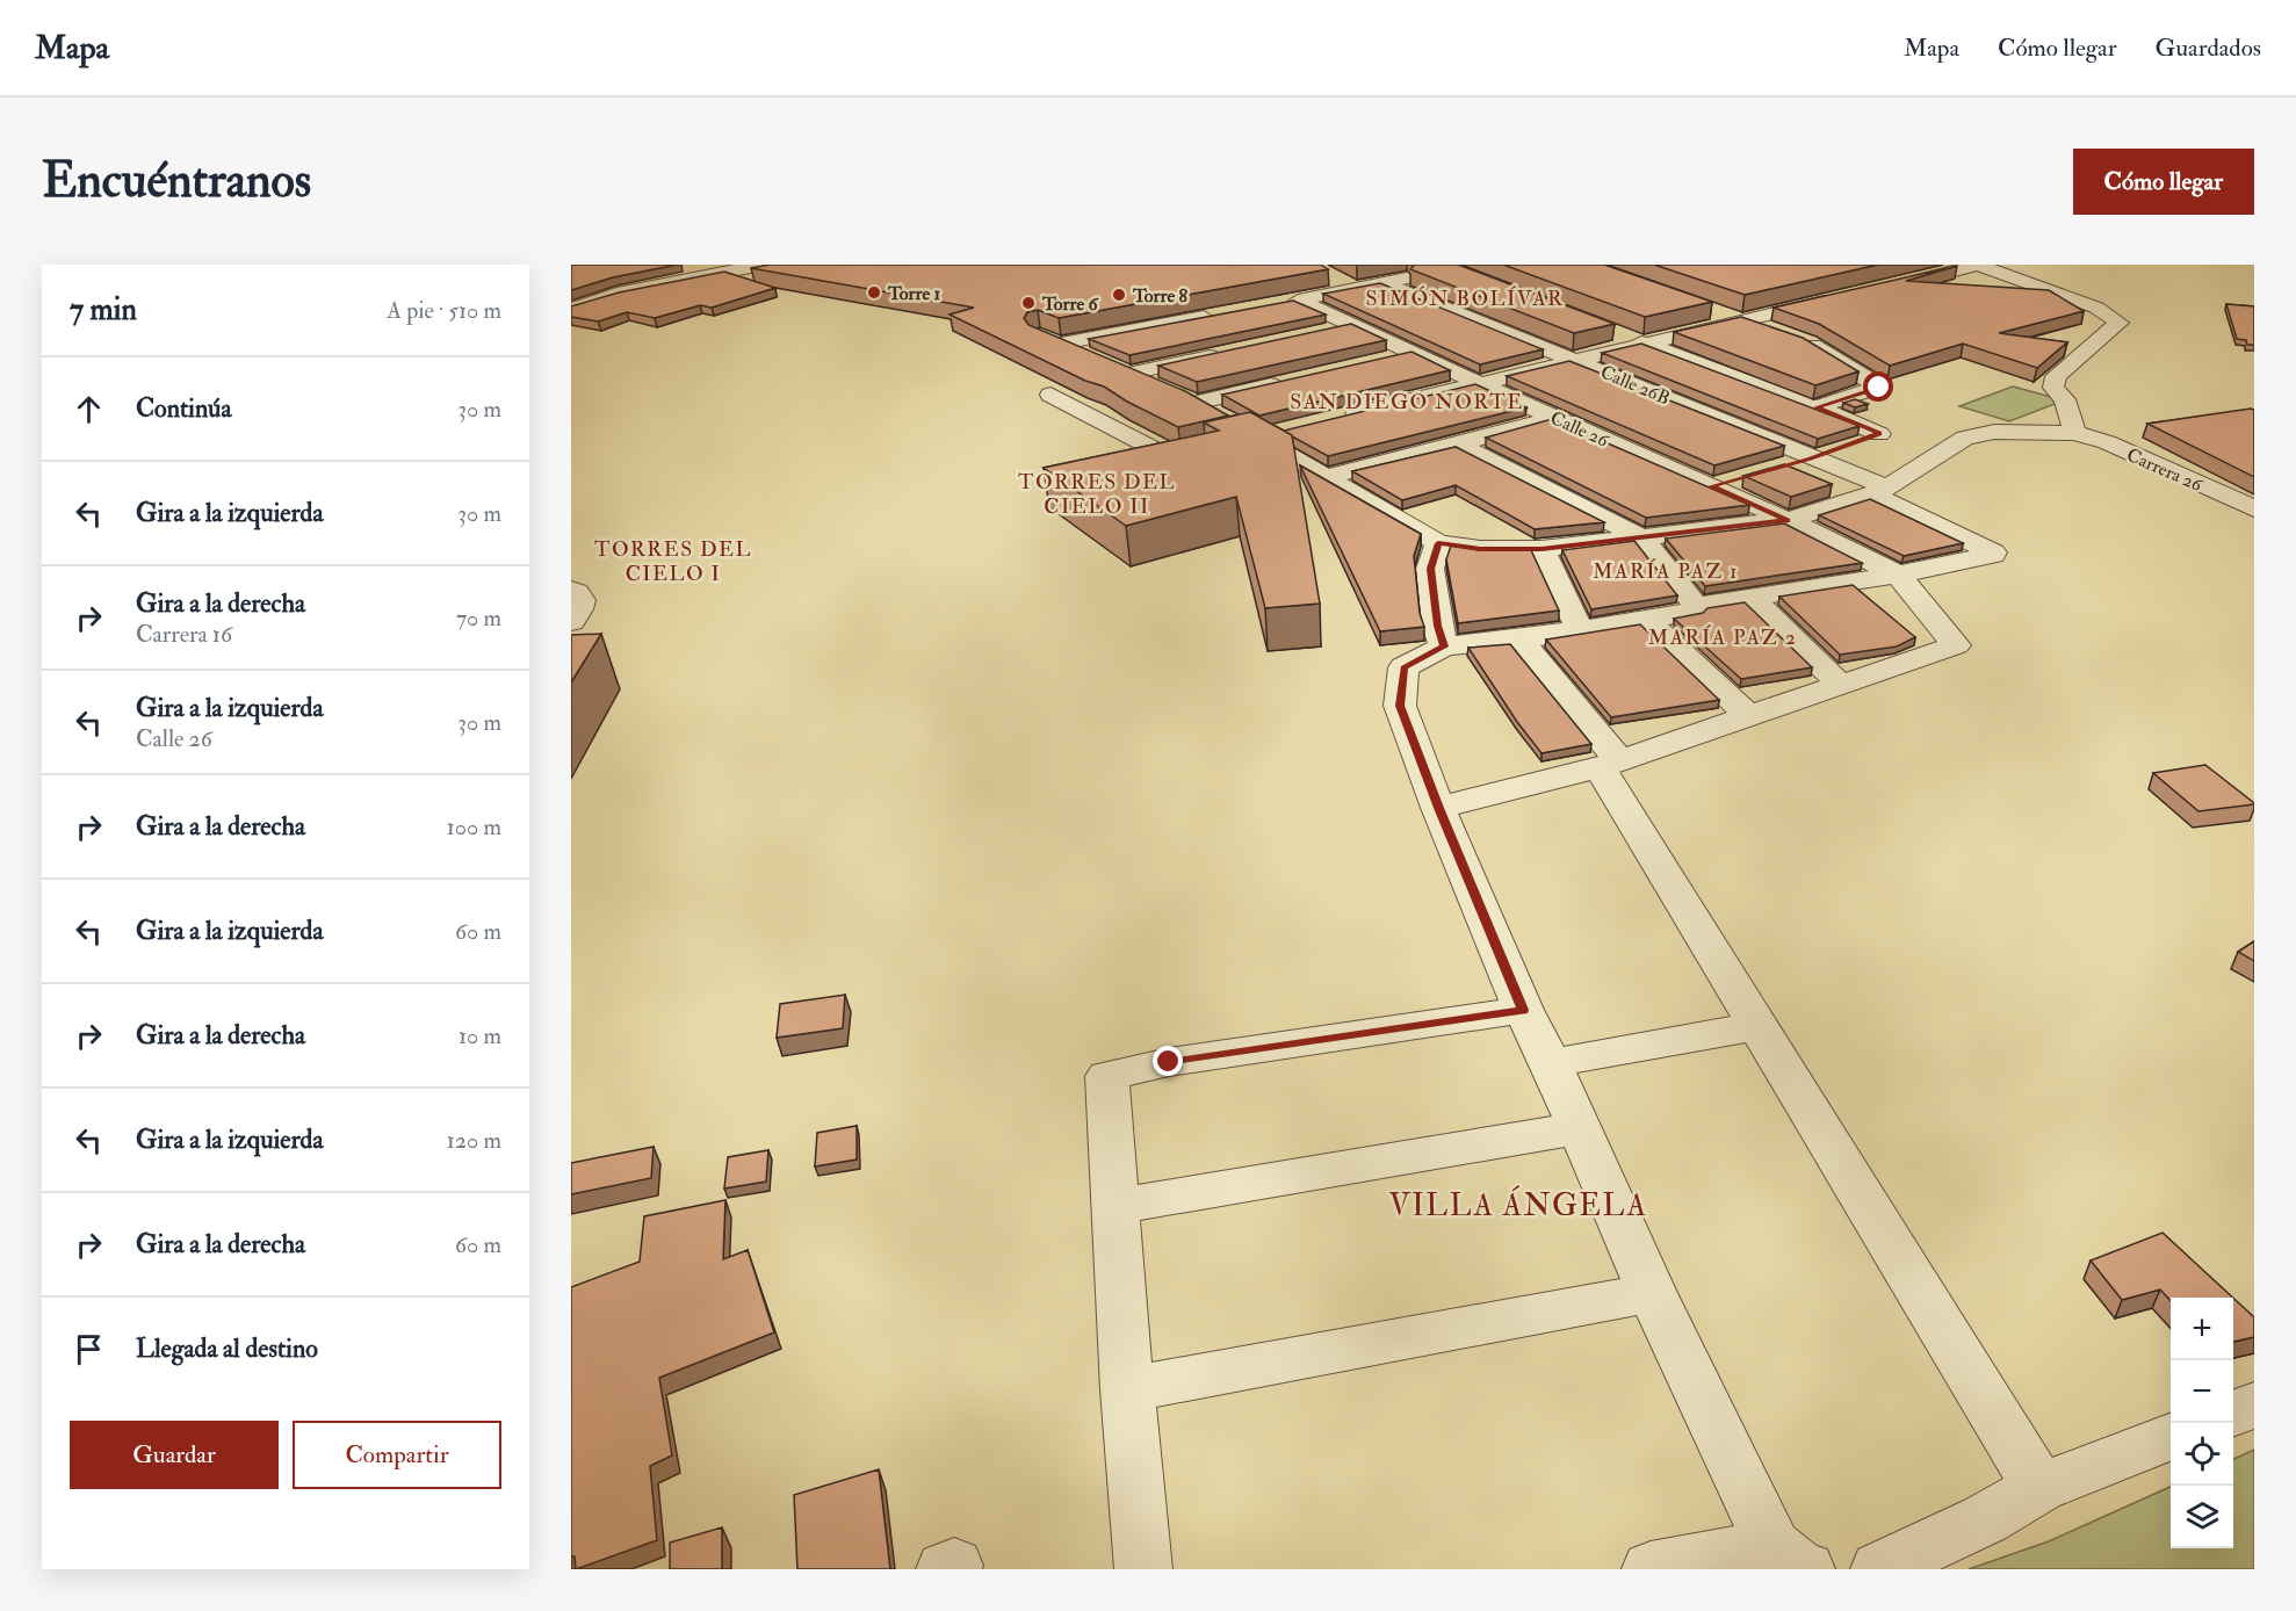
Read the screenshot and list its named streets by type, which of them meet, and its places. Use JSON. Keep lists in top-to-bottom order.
{
  "streets": {
    "street": ["Calle 26B", "Calle 26", "Carrera 26"]
  },
  "crossings": [
    ["Calle 26B", "Calle 26"],
    ["Calle 26B", "Carrera 26"],
    ["Calle 26", "Carrera 26"]
  ],
  "districts": [
    "SIMÓN BOLÍVAR",
    "SAN DIEGO NORTE",
    "TORRES DEL CIELO II",
    "TORRES DEL CIELO I",
    "MARÍA PAZ 1",
    "MARÍA PAZ 2",
    "VILLA ÁNGELA"
  ],
  "places": ["Torre 1", "Torre 8", "Torre 6"],
  "page": {
    "header": "Mapa",
    "nav": ["Mapa", "Cómo llegar", "Guardados"],
    "buttons": [
      "Cómo llegar",
      ["Guardar", "Compartir"]
    ],
    "title": "Encuéntranos",
    "heading": ["7 min", "A pie · 510 m"],
    "list": [
      ["Continúa", "30 m"],
      ["Gira a la izquierda", "30 m"],
      ["Gira a la derecha", "Carrera 16", "70 m"],
      ["Gira a la izquierda", "Calle 26", "30 m"],
      ["Gira a la derecha", "100 m"],
      ["Gira a la izquierda", "60 m"],
      ["Gira a la derecha", "10 m"],
      ["Gira a la izquierda", "120 m"],
      ["Gira a la derecha", "60 m"],
      "Llegada al destino"
    ],
    "map_buttons": ["+", "−"]
  }
}
